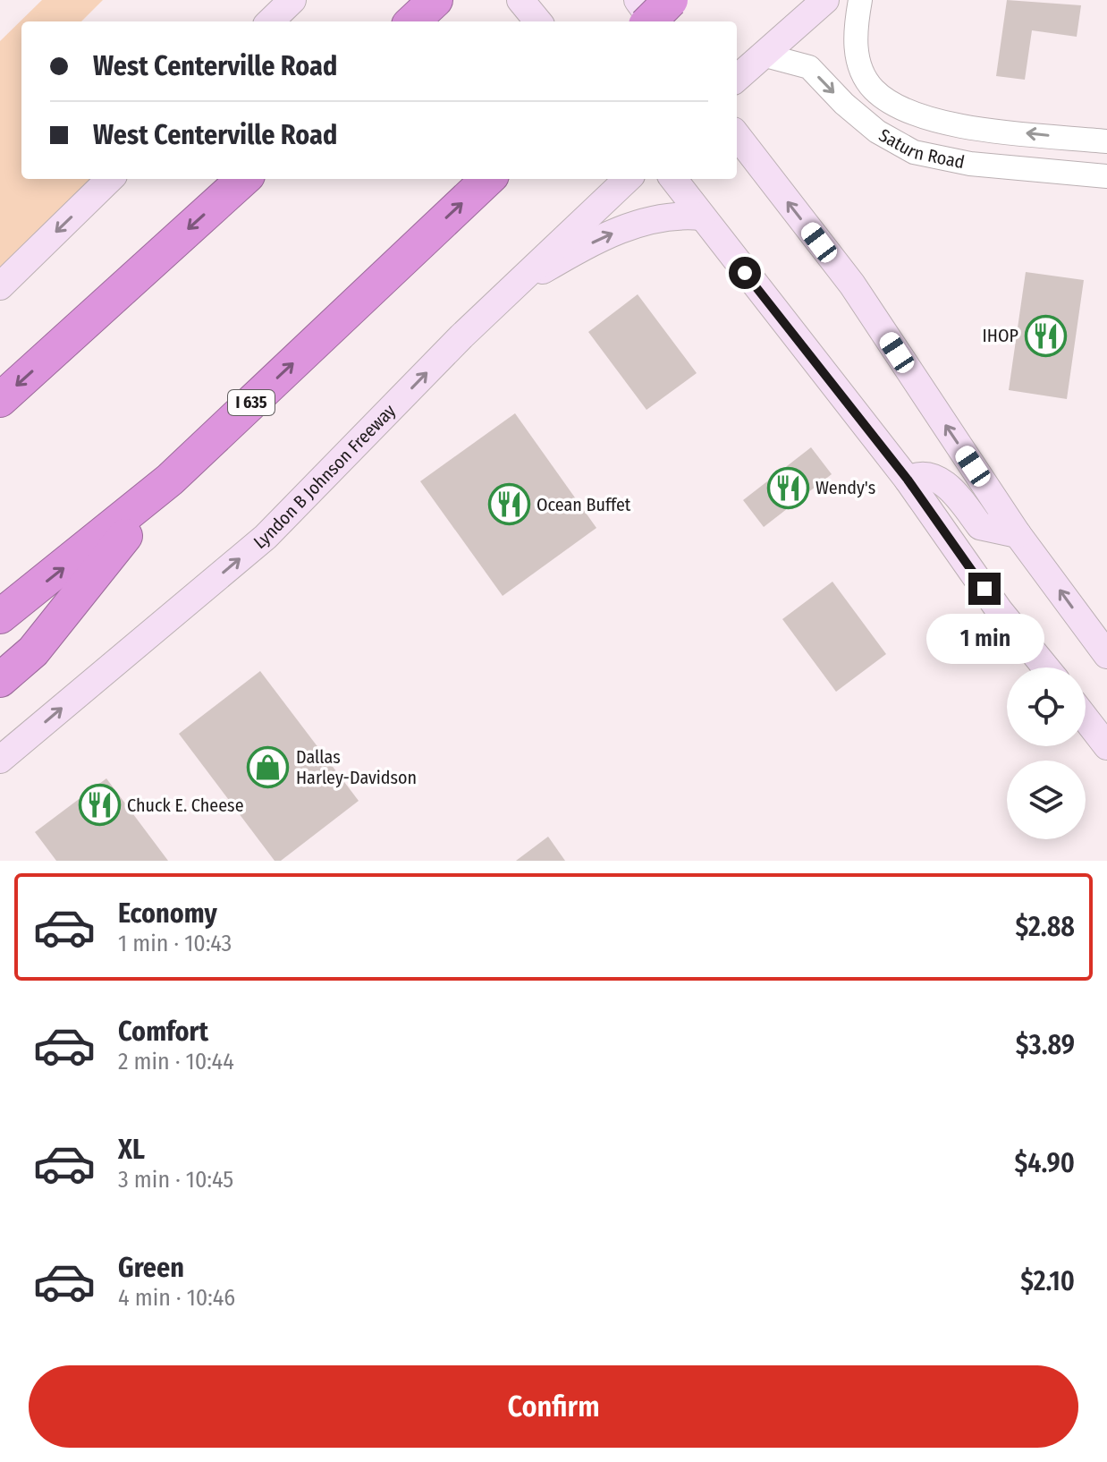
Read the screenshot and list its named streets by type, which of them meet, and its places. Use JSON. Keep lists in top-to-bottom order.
{
  "streets": {
    "highway": ["I 635"],
    "main road": ["Lyndon B Johnson Freeway"],
    "street": ["Saturn Road"]
  },
  "one_way": ["Lyndon B Johnson Freeway"],
  "places": {
    "restaurant": [
      "IHOP",
      "Wendy's",
      "Ocean Buffet",
      "Chuck E. Cheese"
    ],
    "shop": ["Dallas Harley-Davidson"]
  },
  "page": {
    "banner": ["West Centerville Road", "West Centerville Road"],
    "bubble": "1 min",
    "list": [
      {
        "name": "Economy",
        "note": "1 min · 10:43",
        "value": "$2.88"
      },
      {
        "name": "Comfort",
        "note": "2 min · 10:44",
        "value": "$3.89"
      },
      {
        "name": "XL",
        "note": "3 min · 10:45",
        "value": "$4.90"
      },
      {
        "name": "Green",
        "note": "4 min · 10:46",
        "value": "$2.10"
      }
    ],
    "buttons": "Confirm"
  }
}
